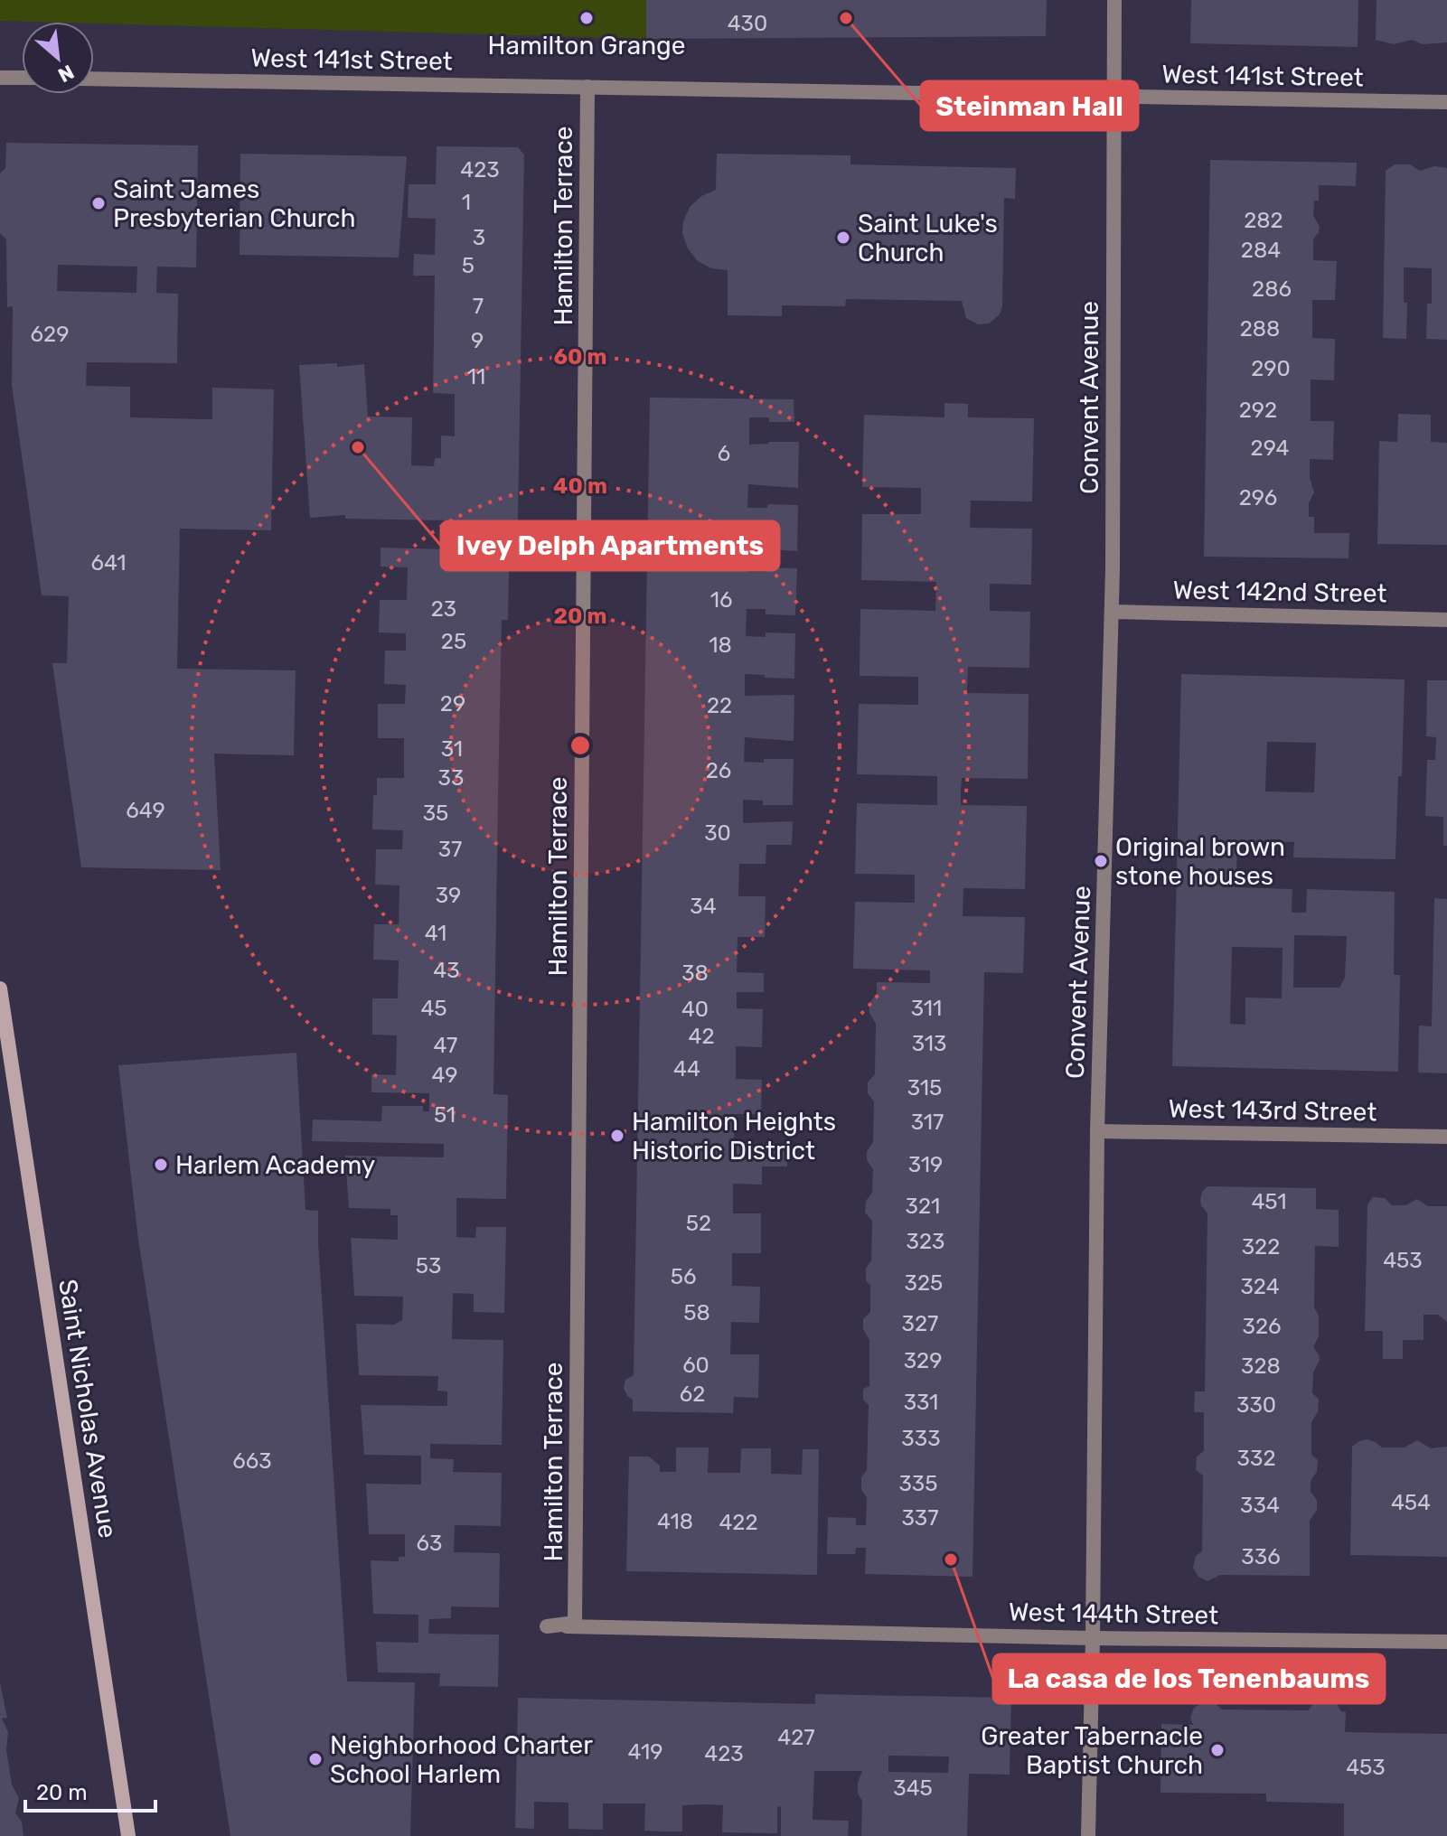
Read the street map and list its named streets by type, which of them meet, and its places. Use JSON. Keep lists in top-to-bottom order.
{
  "streets": {
    "main road": ["Saint Nicholas Avenue"],
    "street": [
      "West 141st Street",
      "Hamilton Terrace",
      "Convent Avenue",
      "West 142nd Street",
      "West 143rd Street",
      "West 144th Street"
    ]
  },
  "crossings": [
    ["West 141st Street", "Hamilton Terrace"],
    ["West 141st Street", "Convent Avenue"],
    ["Hamilton Terrace", "West 144th Street"],
    ["Convent Avenue", "West 142nd Street"],
    ["Convent Avenue", "West 143rd Street"],
    ["Convent Avenue", "West 144th Street"]
  ],
  "places": [
    "Hamilton Grange",
    "Steinman Hall",
    "Saint James Presbyterian Church",
    "Saint Luke's Church",
    "Ivey Delph Apartments",
    "Original brown stone houses",
    "Hamilton Heights Historic District",
    "Harlem Academy",
    "La casa de los Tenenbaums",
    "Greater Tabernacle Baptist Church",
    "Neighborhood Charter School Harlem"
  ],
  "house_numbers": [
    "430",
    "423",
    "1",
    "282",
    "3",
    "284",
    "5",
    "286",
    "7",
    "288",
    "629",
    "9",
    "290",
    "11",
    "292",
    "294",
    "6",
    "296",
    "641",
    "16",
    "23",
    "25",
    "18",
    "29",
    "22",
    "31",
    "26",
    "33",
    "649",
    "35",
    "30",
    "37",
    "39",
    "34",
    "41",
    "43",
    "38",
    "45",
    "311",
    "40",
    "42",
    "313",
    "47",
    "44",
    "49",
    "315",
    "51",
    "317",
    "319",
    "451",
    "321",
    "52",
    "323",
    "322",
    "453",
    "53",
    "56",
    "325",
    "324",
    "58",
    "327",
    "326",
    "329",
    "60",
    "328",
    "62",
    "331",
    "330",
    "333",
    "332",
    "663",
    "335",
    "454",
    "334",
    "337",
    "418",
    "422",
    "63",
    "336",
    "427",
    "419",
    "423",
    "453",
    "345"
  ],
  "scale_bar": "20 m",
  "north": "bottom right",
  "rings": ["60 m", "40 m", "20 m"]
}
